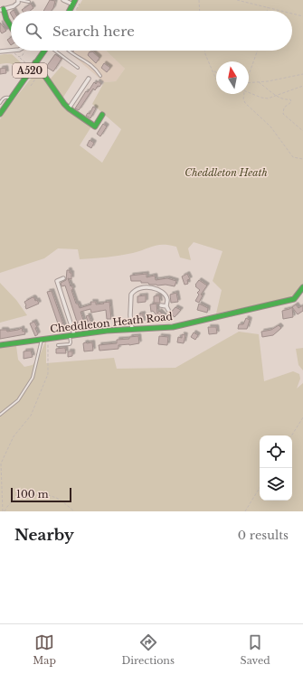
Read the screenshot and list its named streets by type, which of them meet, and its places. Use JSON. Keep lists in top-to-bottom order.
{
  "streets": {
    "main road": ["A520", "Cheddleton Heath Road"]
  },
  "parks": ["Cheddleton Heath"],
  "scale_bar": "100 m",
  "north": "top",
  "page": {
    "search": "Search here",
    "scale": "100 m",
    "heading": ["Nearby", "0 results"],
    "nav": ["Map", "Directions", "Saved"]
  }
}
